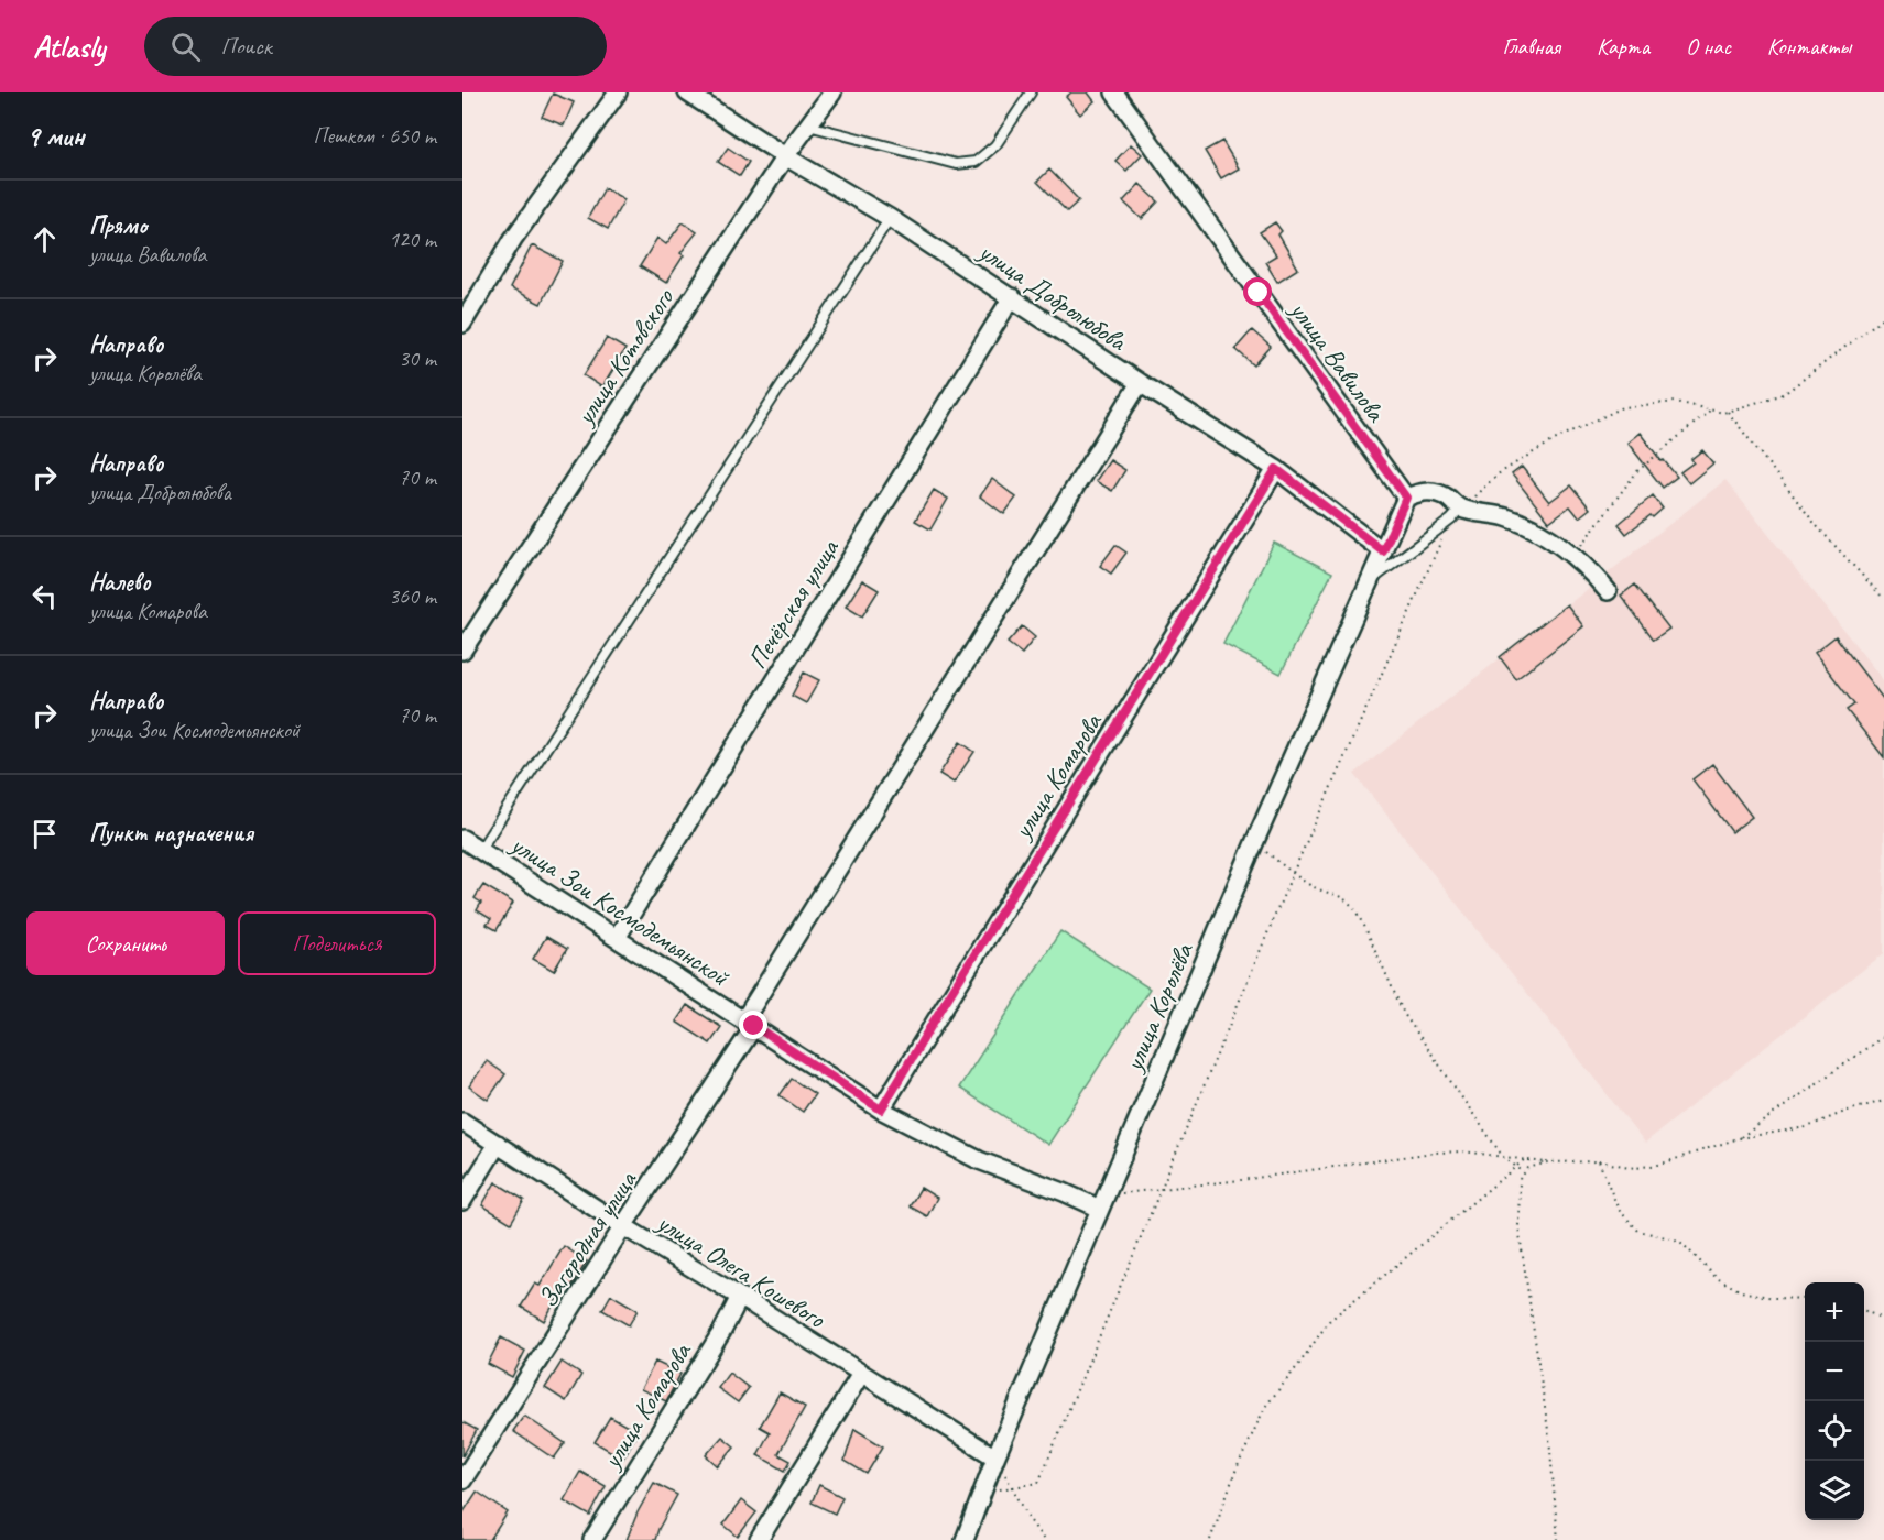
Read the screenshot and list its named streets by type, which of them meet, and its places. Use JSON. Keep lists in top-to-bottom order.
{
  "streets": {
    "street": [
      "улица Добролюбова",
      "улица Котовского",
      "улица Вавилова",
      "Печёрская улица",
      "улица Комарова",
      "улица Зои Космодемьянской",
      "улица Королёва",
      "Загородная улица",
      "улица Олега Кошевого"
    ]
  },
  "crossings": [
    ["улица Добролюбова", "улица Котовского"],
    ["улица Добролюбова", "Печёрская улица"],
    ["улица Добролюбова", "улица Комарова"],
    ["улица Добролюбова", "улица Королёва"],
    ["улица Вавилова", "улица Королёва"],
    ["Печёрская улица", "улица Зои Космодемьянской"],
    ["улица Комарова", "улица Зои Космодемьянской"],
    ["улица Комарова", "улица Олега Кошевого"],
    ["улица Зои Космодемьянской", "улица Королёва"],
    ["улица Зои Космодемьянской", "Загородная улица"],
    ["улица Королёва", "улица Олега Кошевого"],
    ["Загородная улица", "улица Олега Кошевого"]
  ],
  "page": {
    "header": "Atlasly",
    "search": "Поиск",
    "nav": [
      "Главная",
      "Карта",
      "О нас",
      "Контакты"
    ],
    "heading": ["9 мин", "Пешком · 650 m"],
    "list": [
      ["Прямо", "улица Вавилова", "120 m"],
      ["Направо", "улица Королёва", "30 m"],
      ["Направо", "улица Добролюбова", "70 m"],
      ["Налево", "улица Комарова", "360 m"],
      ["Направо", "улица Зои Космодемьянской", "70 m"],
      "Пункт назначения"
    ],
    "buttons": ["Сохранить", "Поделиться"],
    "map_buttons": ["+", "−"]
  }
}
